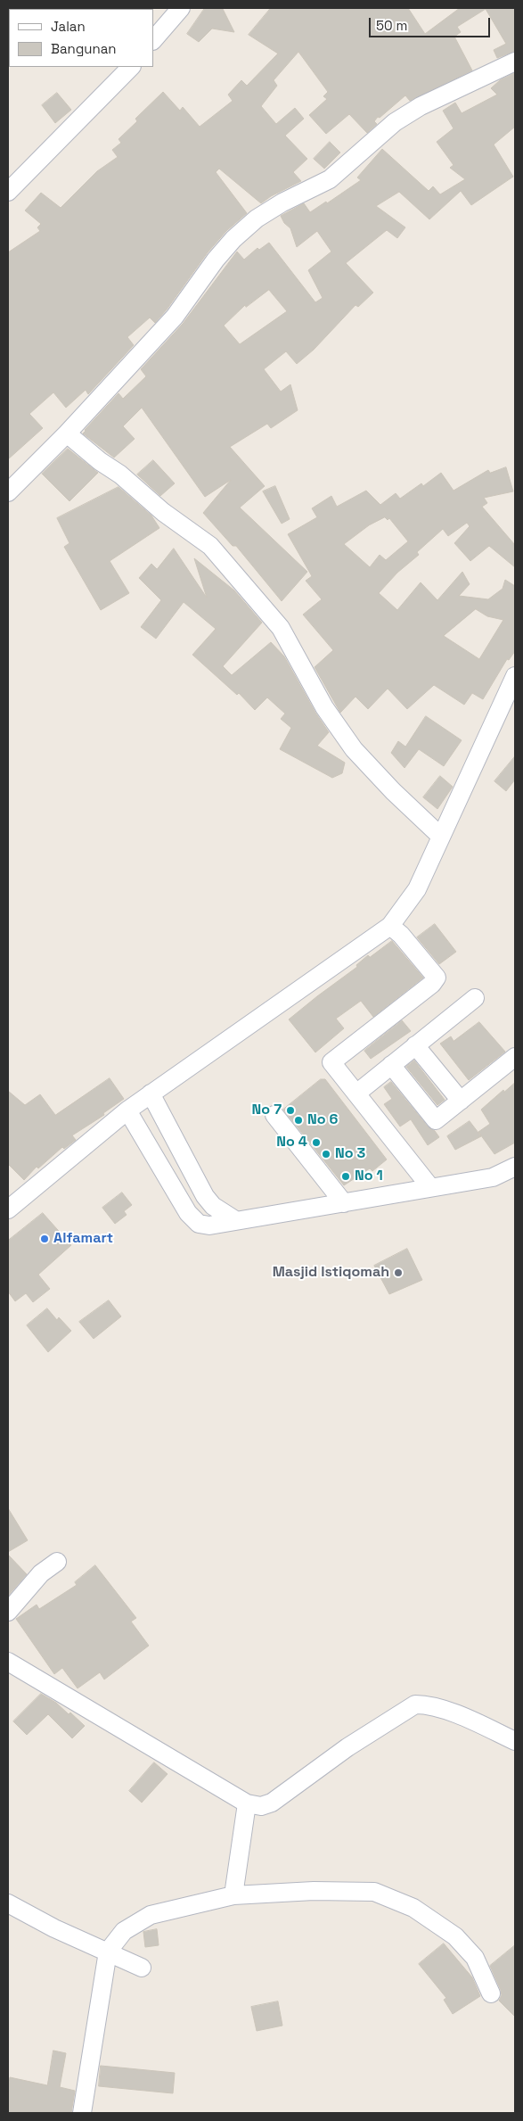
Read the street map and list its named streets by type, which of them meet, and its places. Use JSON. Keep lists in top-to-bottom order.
{
  "places": [
    "No 7",
    "No 6",
    "No 4",
    "No 3",
    "No 1",
    "Alfamart",
    "Masjid Istiqomah"
  ],
  "legend": ["Jalan", "Bangunan"],
  "scale_bar": "50 m"
}
